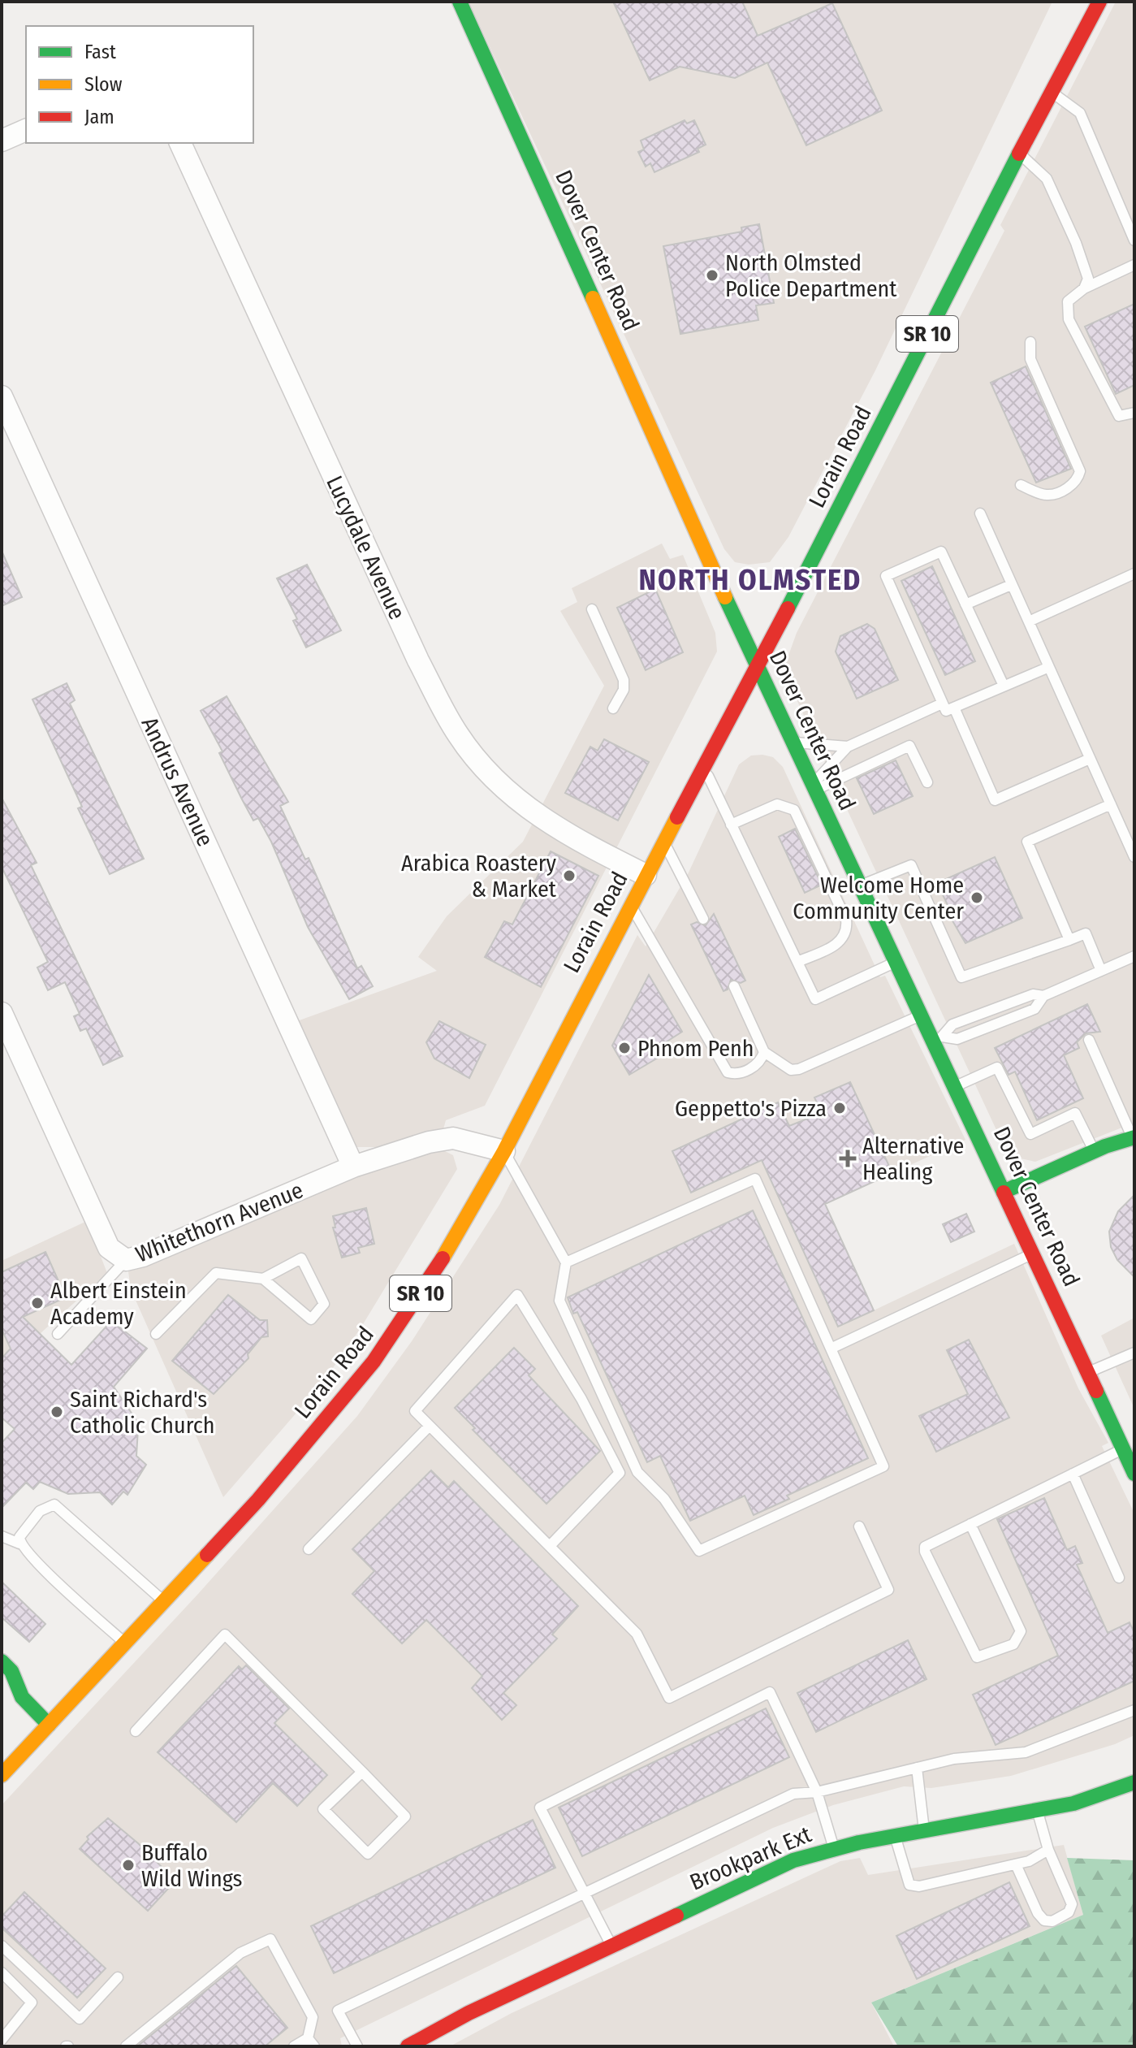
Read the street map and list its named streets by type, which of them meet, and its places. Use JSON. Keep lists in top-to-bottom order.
{
  "streets": {
    "street": [
      "Dover Center Road",
      "SR 10",
      "Lorain Road",
      "Lucydale Avenue",
      "Andrus Avenue",
      "Whitethorn Avenue",
      "Brookpark Ext"
    ]
  },
  "crossings": [
    ["Dover Center Road", "Lorain Road"],
    ["Lorain Road", "Lucydale Avenue"],
    ["Lorain Road", "Whitethorn Avenue"],
    ["Andrus Avenue", "Whitethorn Avenue"]
  ],
  "districts": ["NORTH OLMSTED"],
  "places": {
    "other": [
      "North Olmsted Police Department",
      "Arabica Roastery & Market",
      "Welcome Home Community Center",
      "Phnom Penh",
      "Geppetto's Pizza",
      "Albert Einstein Academy",
      "Saint Richard's Catholic Church",
      "Buffalo Wild Wings"
    ],
    "health": ["Alternative Healing"]
  },
  "legend": ["Fast", "Slow", "Jam"]
}
